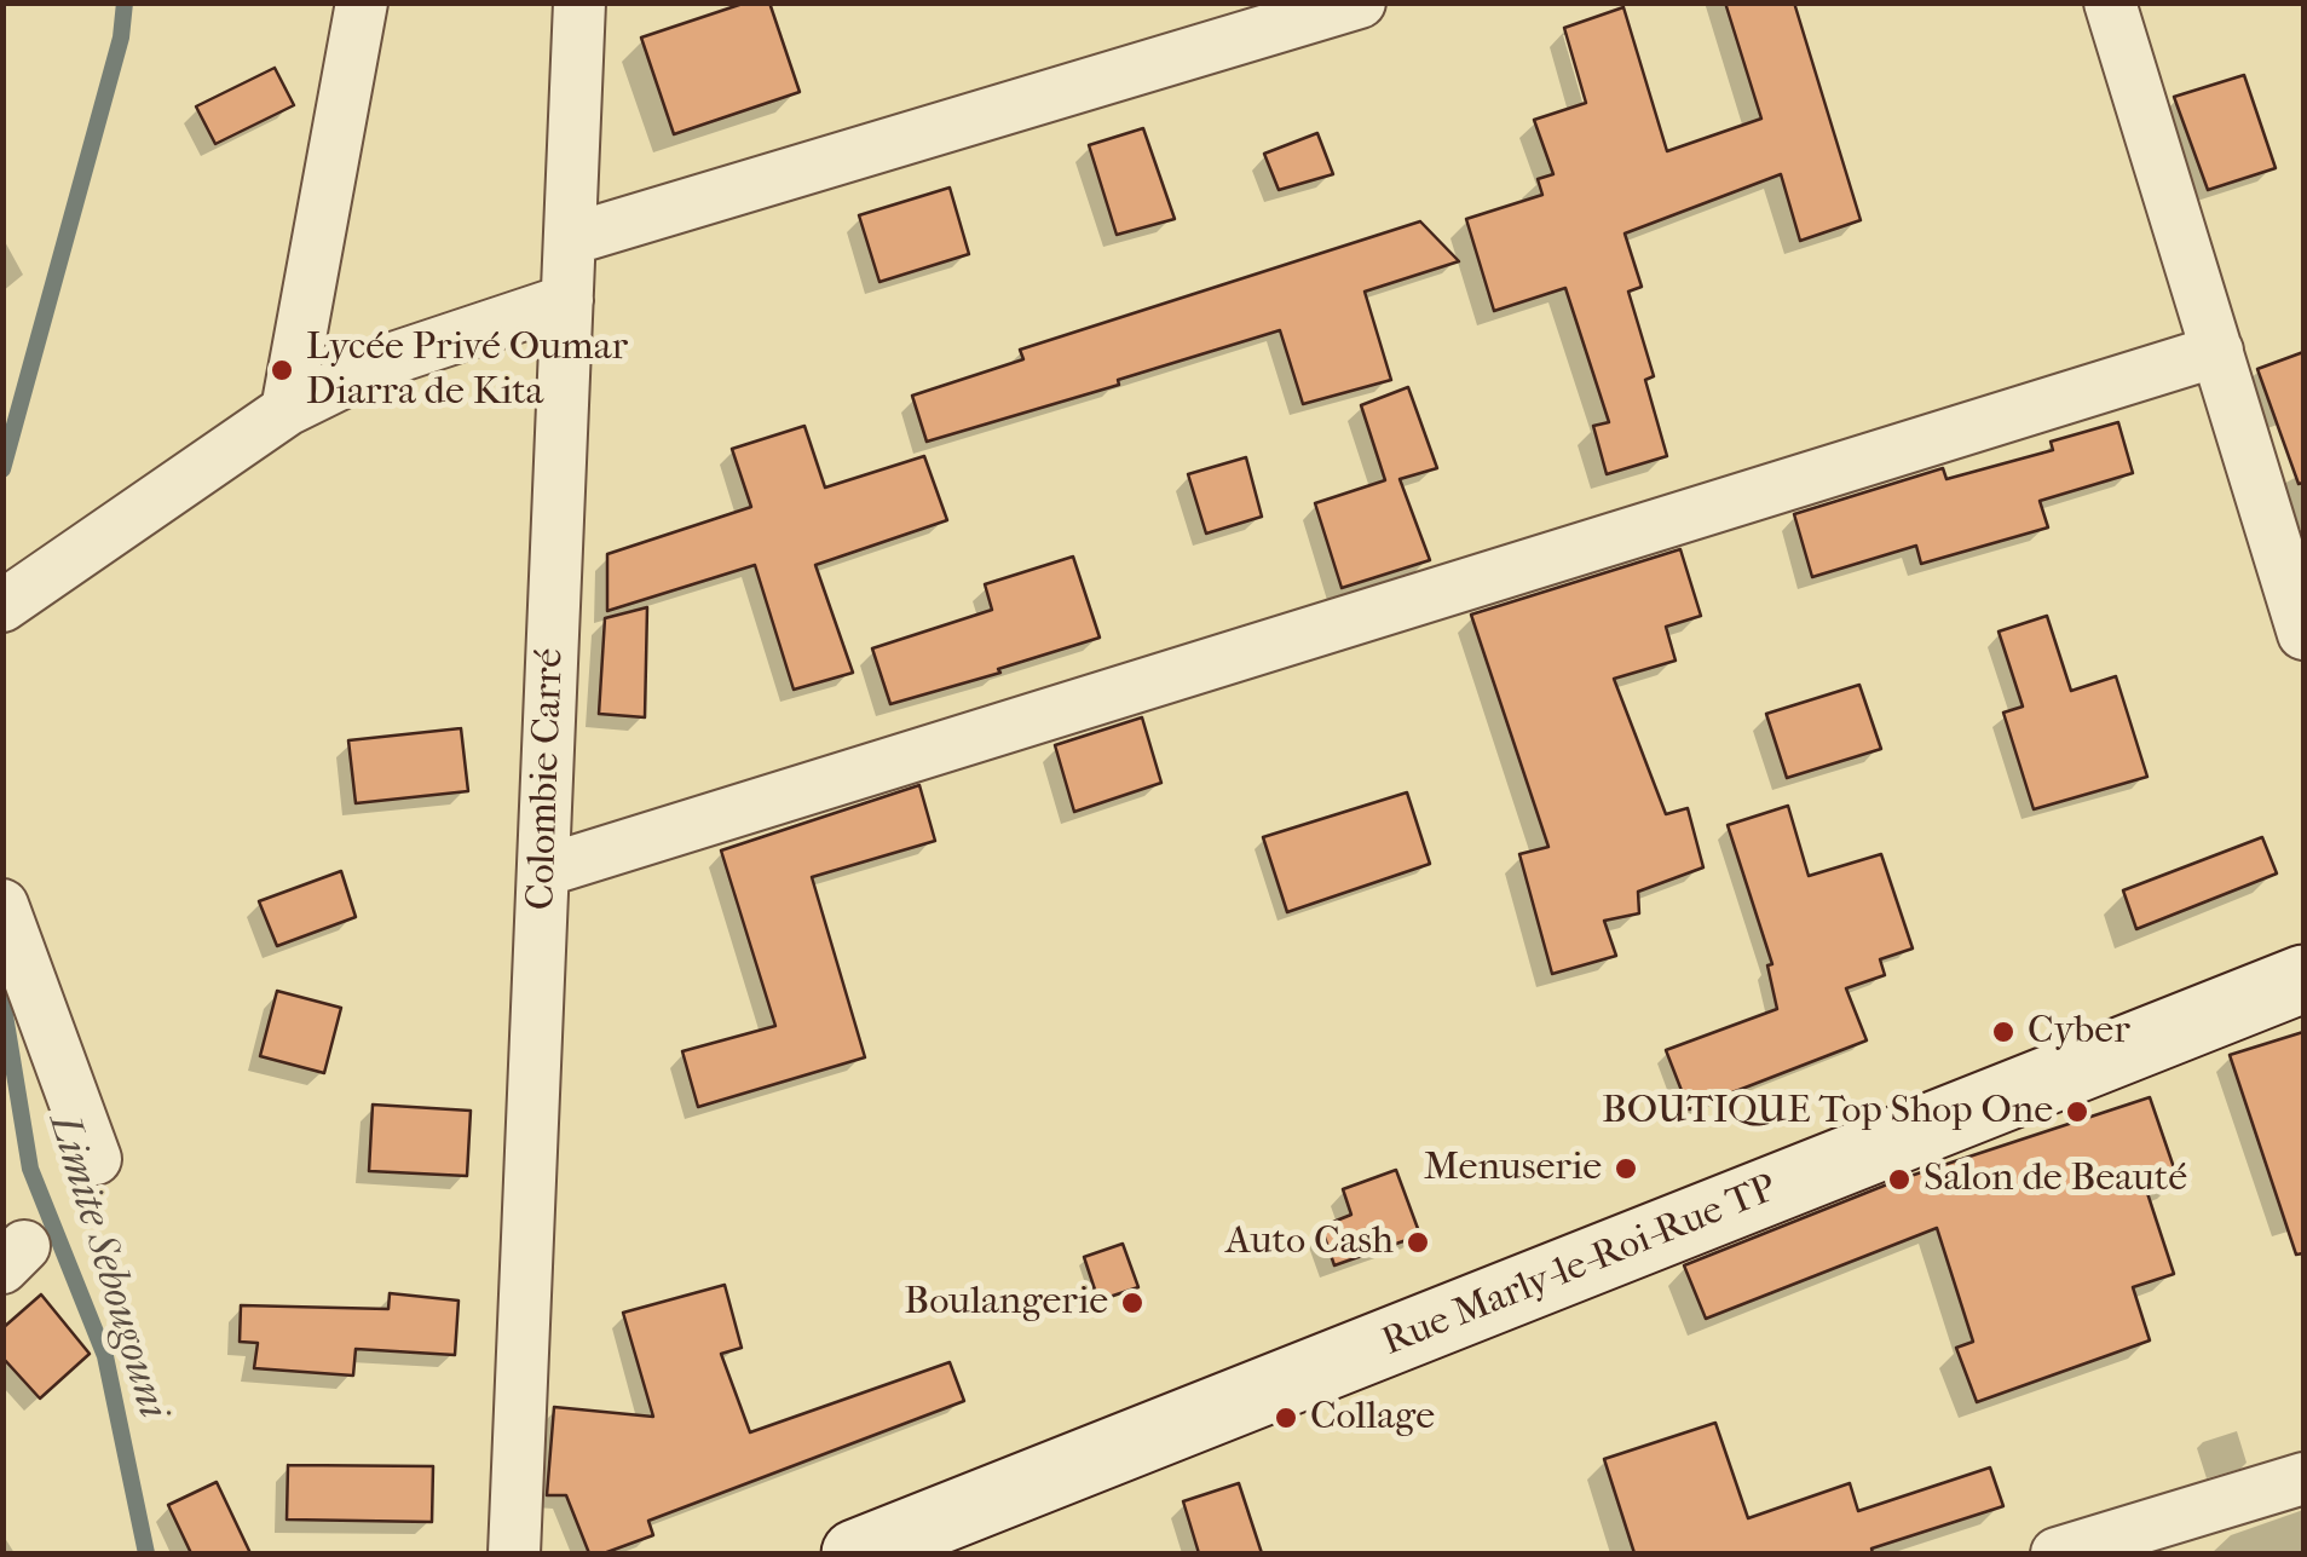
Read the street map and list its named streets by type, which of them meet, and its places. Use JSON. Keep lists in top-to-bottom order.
{
  "streets": {
    "street": ["Colombie Carré", "Rue Marly-le-Roi-Rue TP"]
  },
  "water": ["Limite Sebougouni"],
  "places": [
    "Lycée Privé Oumar Diarra de Kita",
    "Cyber",
    "BOUTIQUE Top Shop One",
    "Menuserie",
    "Salon de Beauté",
    "Auto Cash",
    "Boulangerie",
    "Collage"
  ]
}
